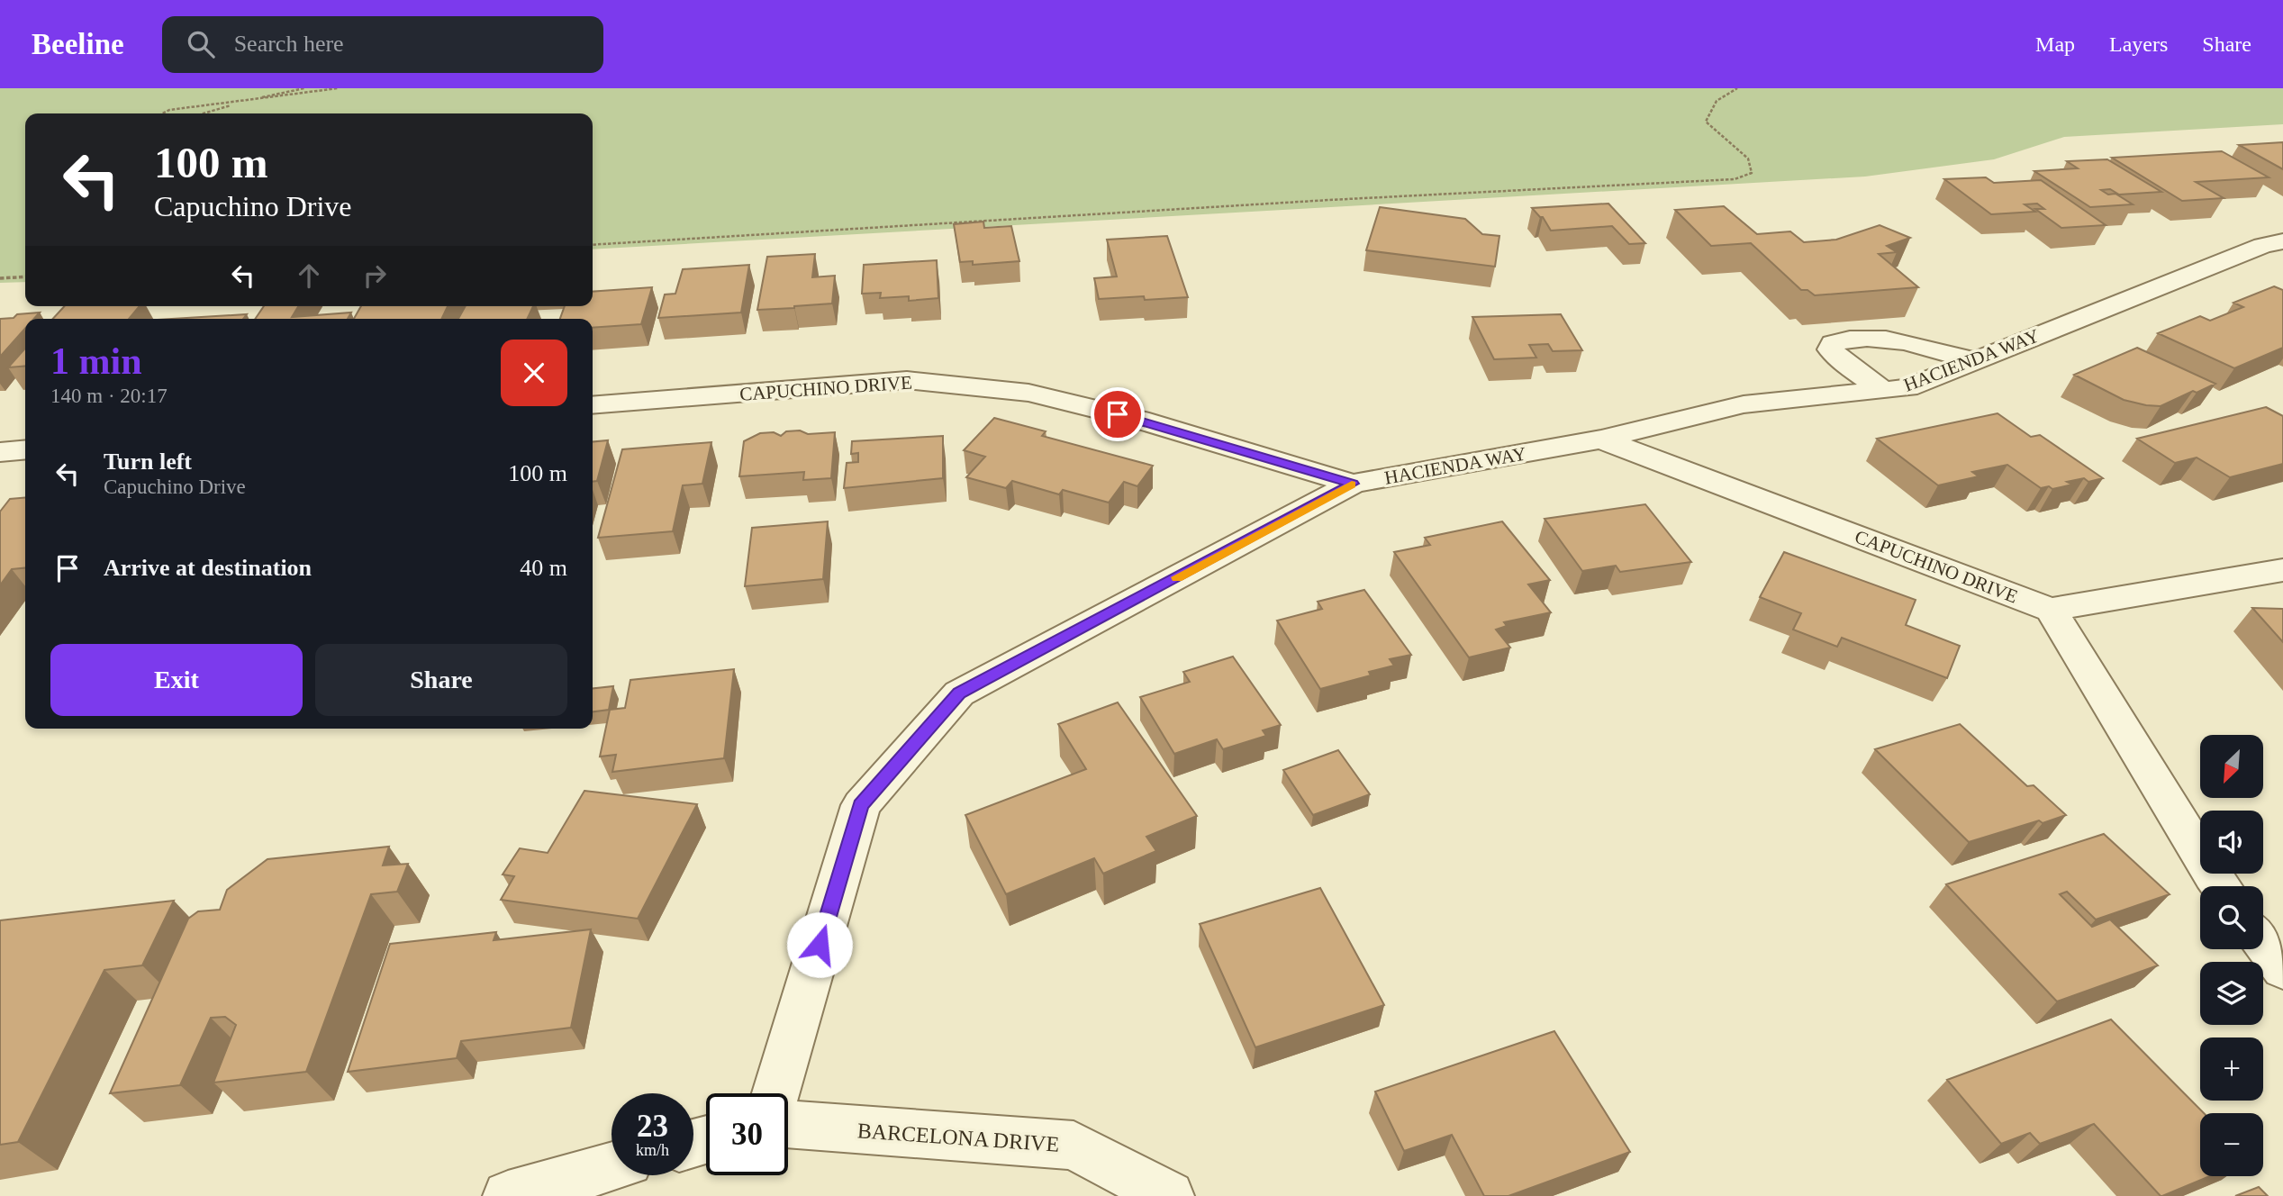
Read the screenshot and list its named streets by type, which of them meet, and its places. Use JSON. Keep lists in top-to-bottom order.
{
  "streets": {
    "street": ["HACIENDA WAY", "CAPUCHINO DRIVE", "BARCELONA DRIVE"]
  },
  "crossings": [
    ["HACIENDA WAY", "CAPUCHINO DRIVE"]
  ],
  "north": "bottom left",
  "page": {
    "header": "Beeline",
    "search": "Search here",
    "nav": ["Map", "Layers", "Share"],
    "turn": ["100 m", "Capuchino Drive"],
    "heading": ["1 min", "140 m · 20:17"],
    "list": [
      {
        "name": "Turn left",
        "note": "Capuchino Drive",
        "value": "100 m"
      },
      {
        "name": "Arrive at destination",
        "value": "40 m"
      }
    ],
    "buttons": ["Exit", "Share"],
    "map_buttons": ["+", "−"],
    "speed": "23 km/h",
    "limit": "30"
  }
}
